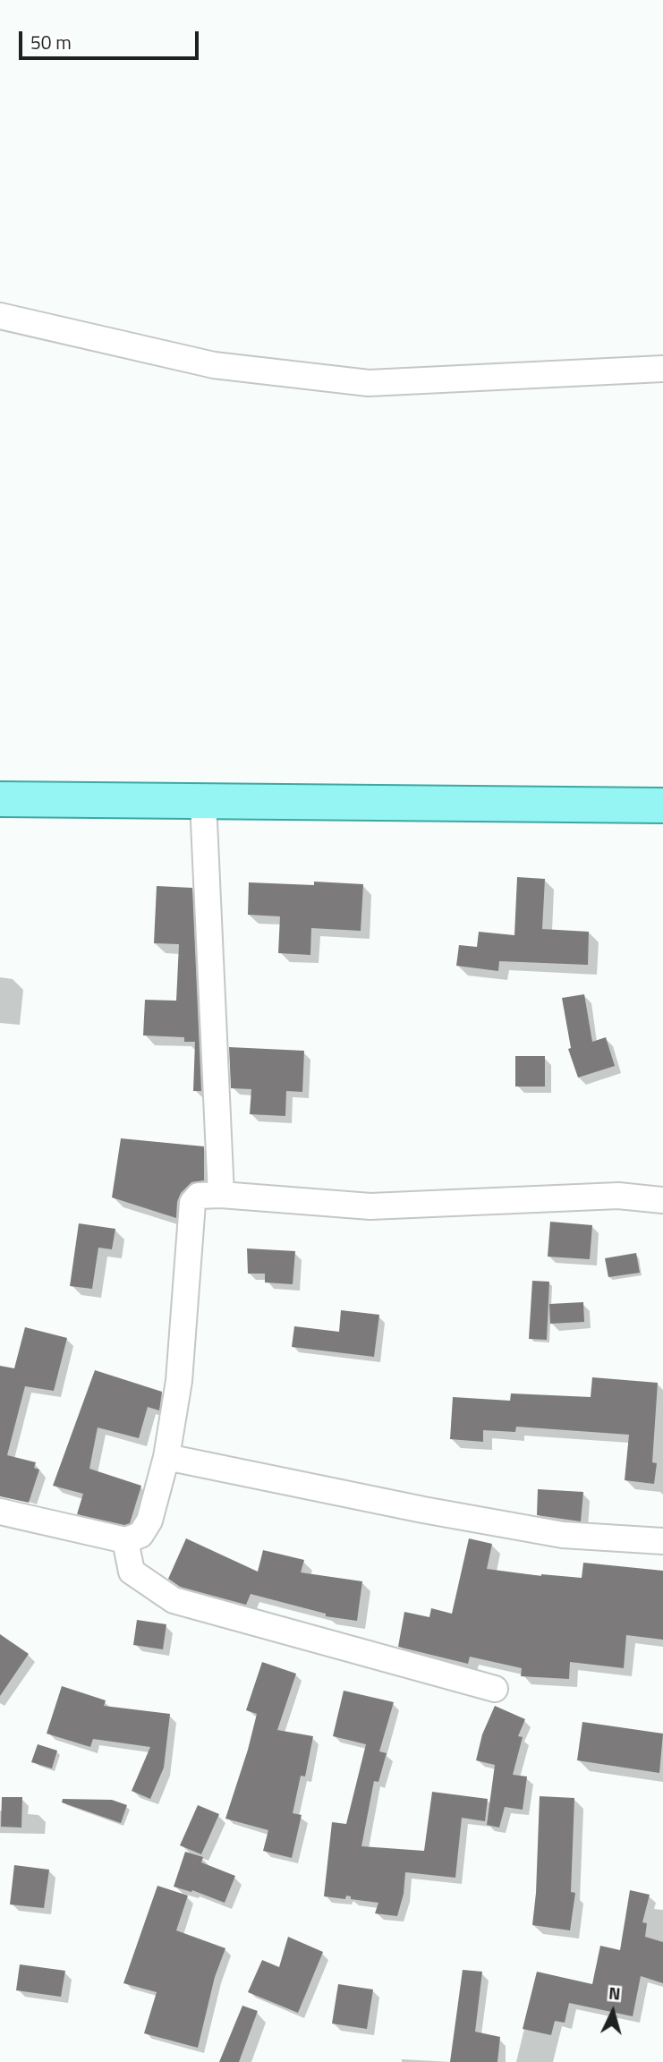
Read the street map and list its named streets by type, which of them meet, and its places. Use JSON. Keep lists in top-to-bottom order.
{
  "scale_bar": "50 m",
  "north": "top"
}
